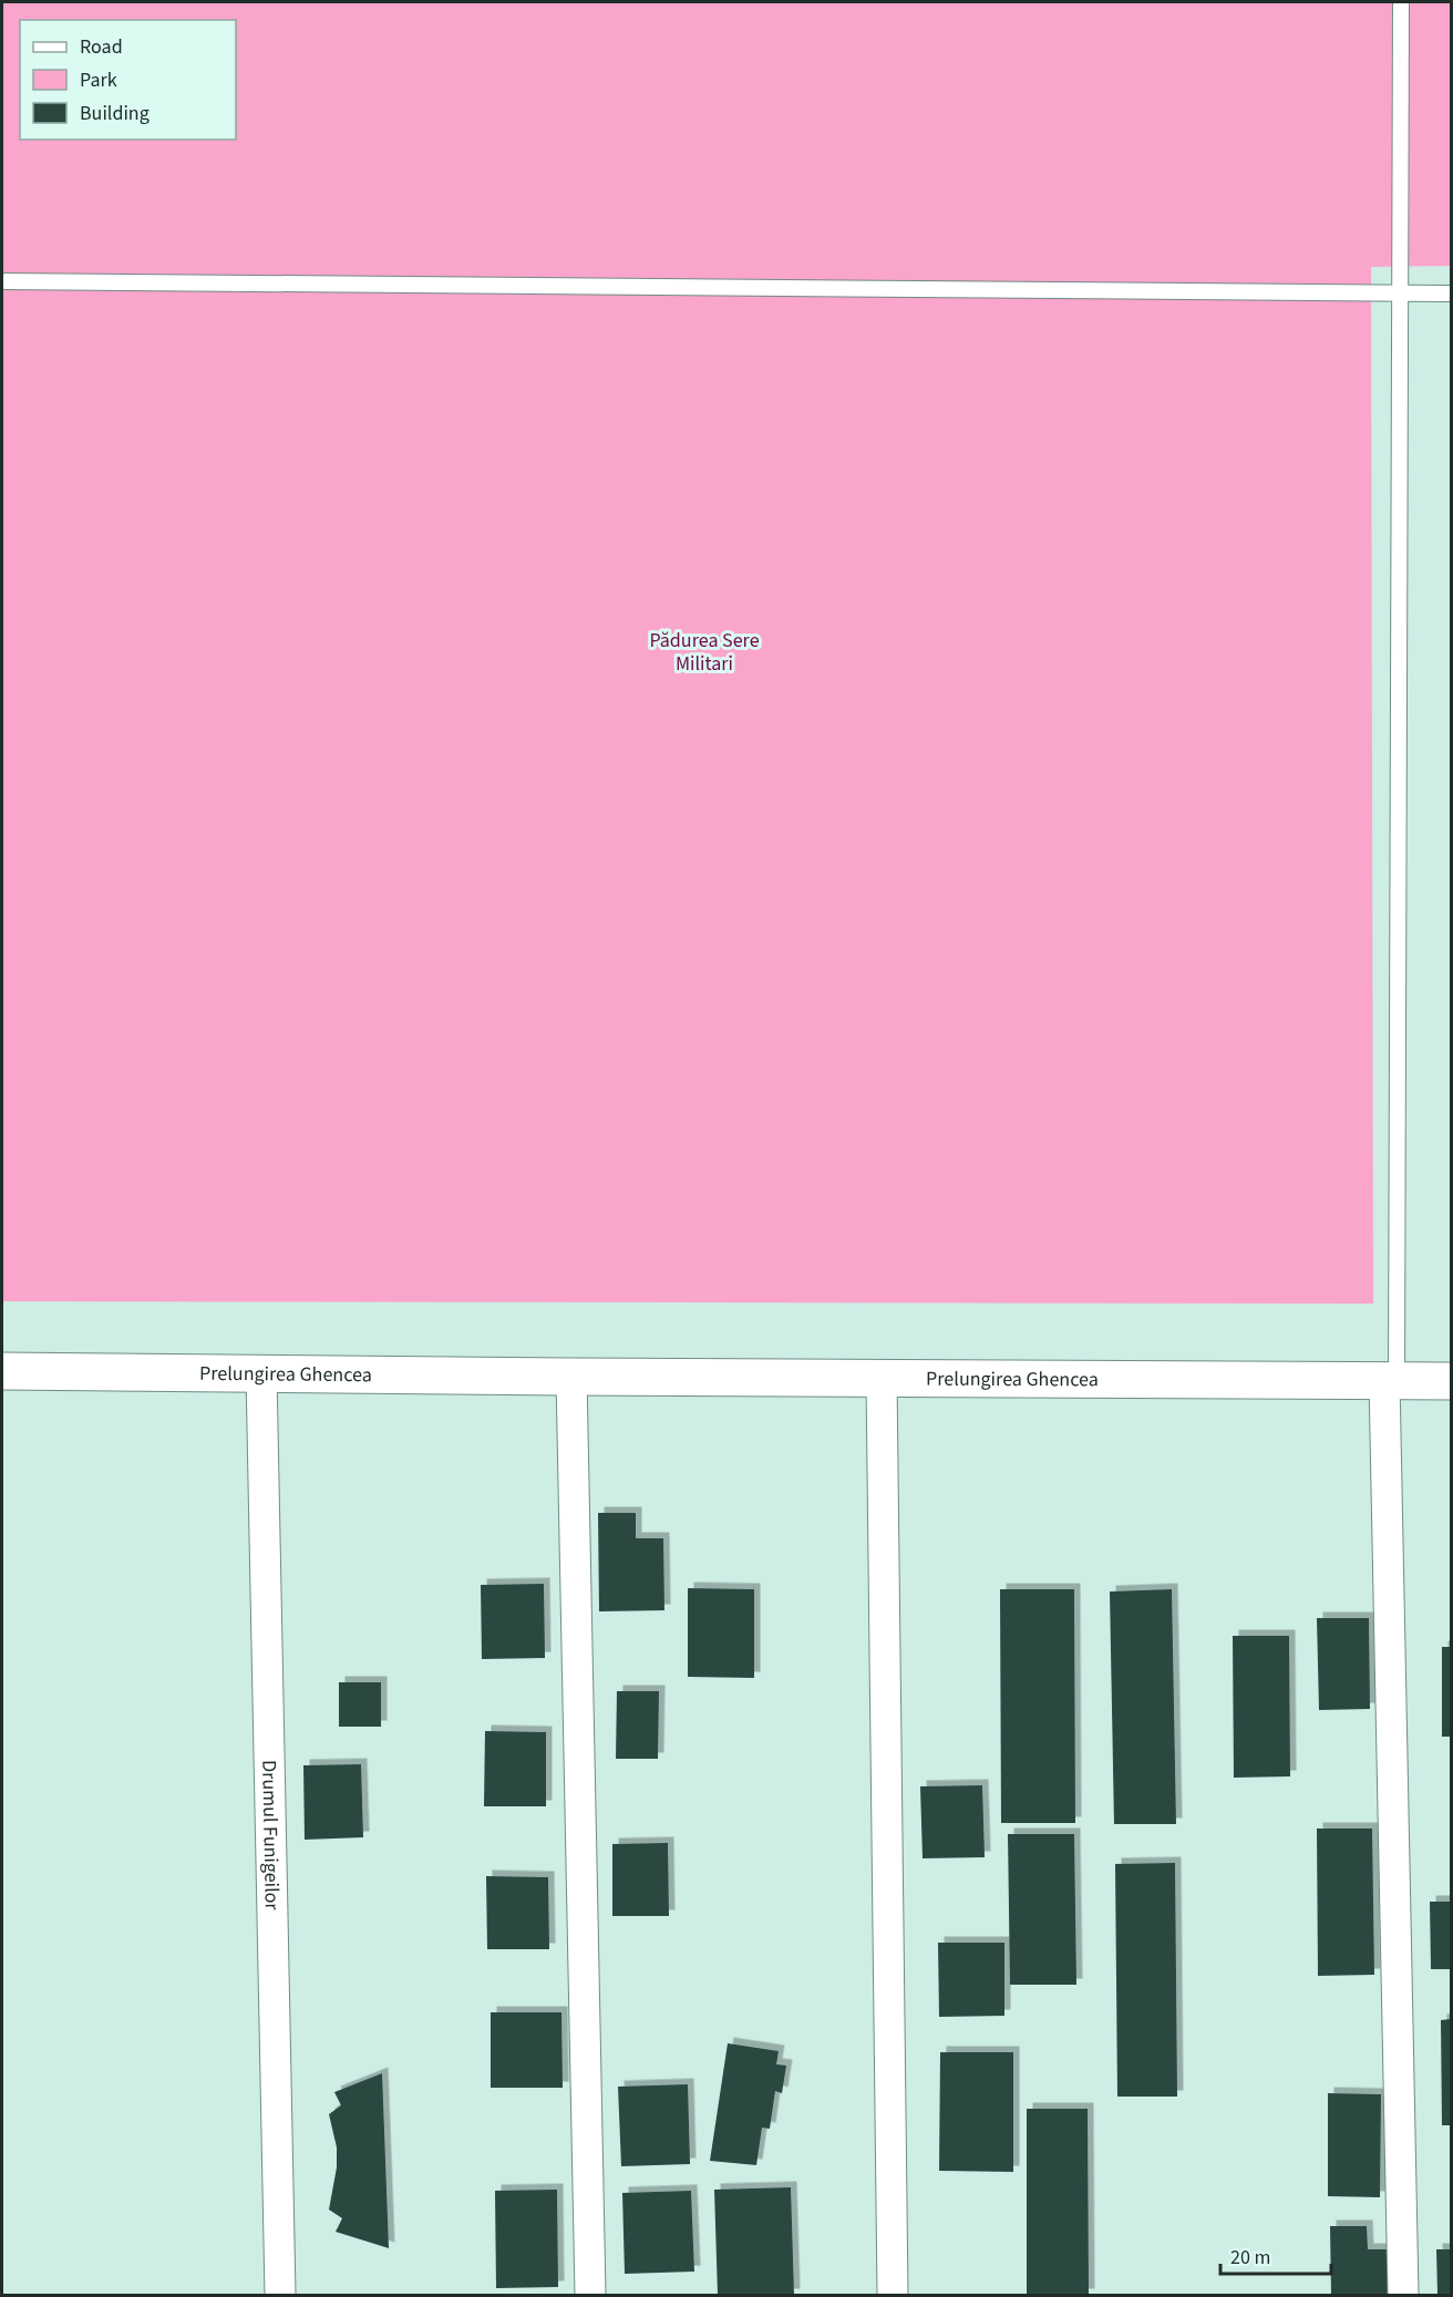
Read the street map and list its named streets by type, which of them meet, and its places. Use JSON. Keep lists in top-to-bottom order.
{
  "streets": {
    "main road": ["Prelungirea Ghencea"],
    "street": ["Drumul Funigeilor"]
  },
  "crossings": [
    ["Prelungirea Ghencea", "Drumul Funigeilor"]
  ],
  "parks": ["Pădurea Sere Militari"],
  "legend": ["Road", "Park", "Building"],
  "scale_bar": "20 m"
}
